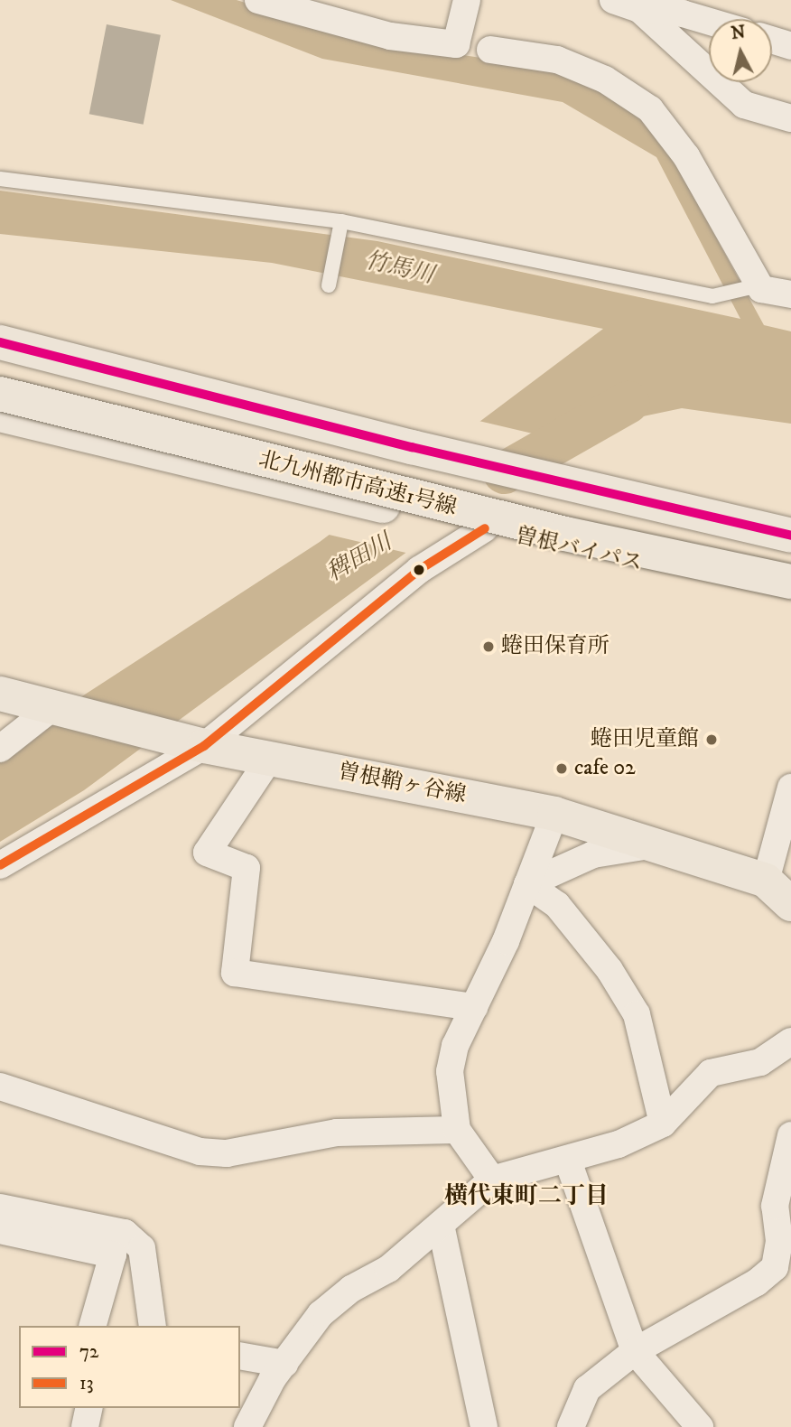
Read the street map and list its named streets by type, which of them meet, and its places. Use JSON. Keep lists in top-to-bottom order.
{
  "streets": {
    "main road": ["北九州都市高速1号線", "曽根バイパス", "曽根鞘ヶ谷線"]
  },
  "districts": ["横代東町二丁目"],
  "water": ["竹馬川", "稗田川"],
  "places": ["蜷田保育所", "蜷田児童館", "cafe 02"],
  "lines": ["transit line 72", "transit line 13"],
  "legend": ["72", "13"],
  "north": "top"
}
